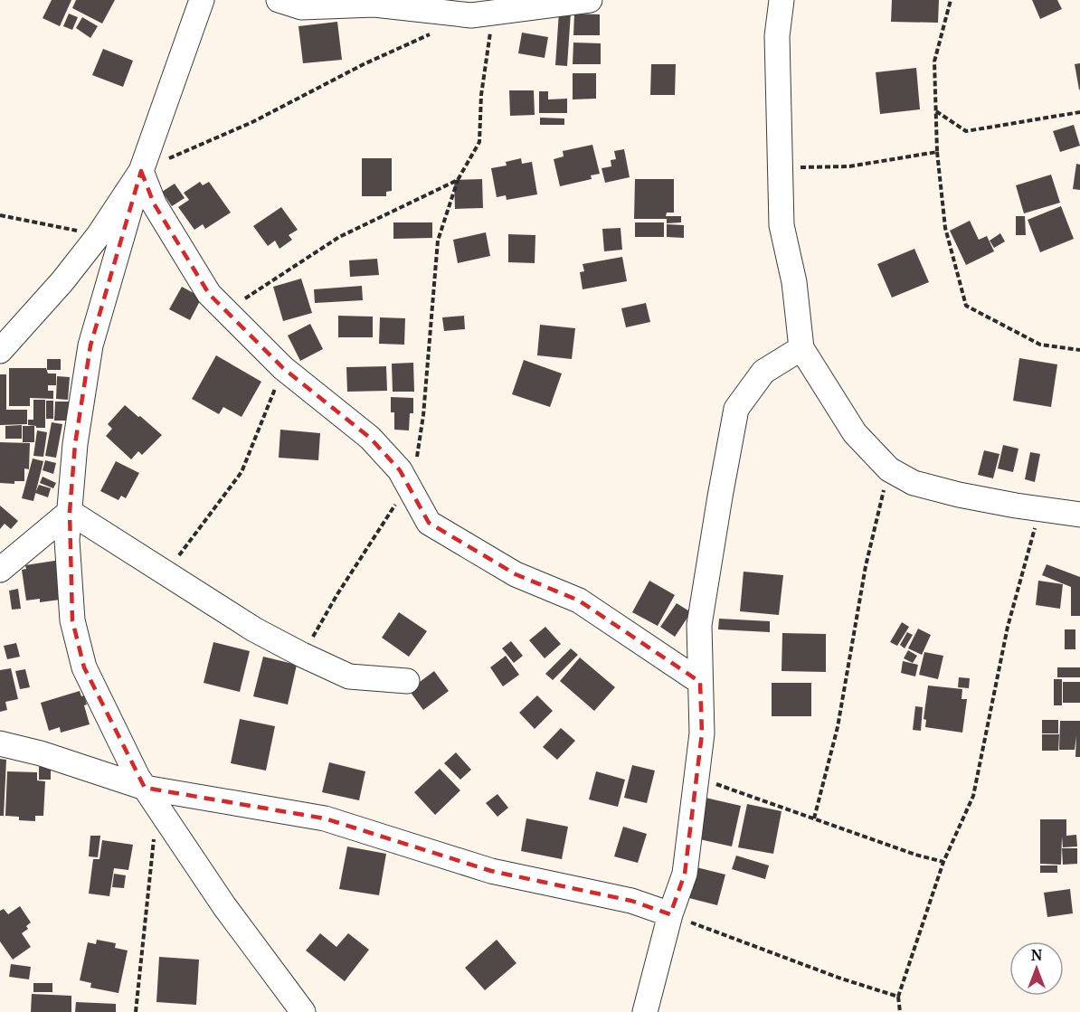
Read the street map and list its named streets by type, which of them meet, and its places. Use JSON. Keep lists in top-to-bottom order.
{
  "north": "top"
}
